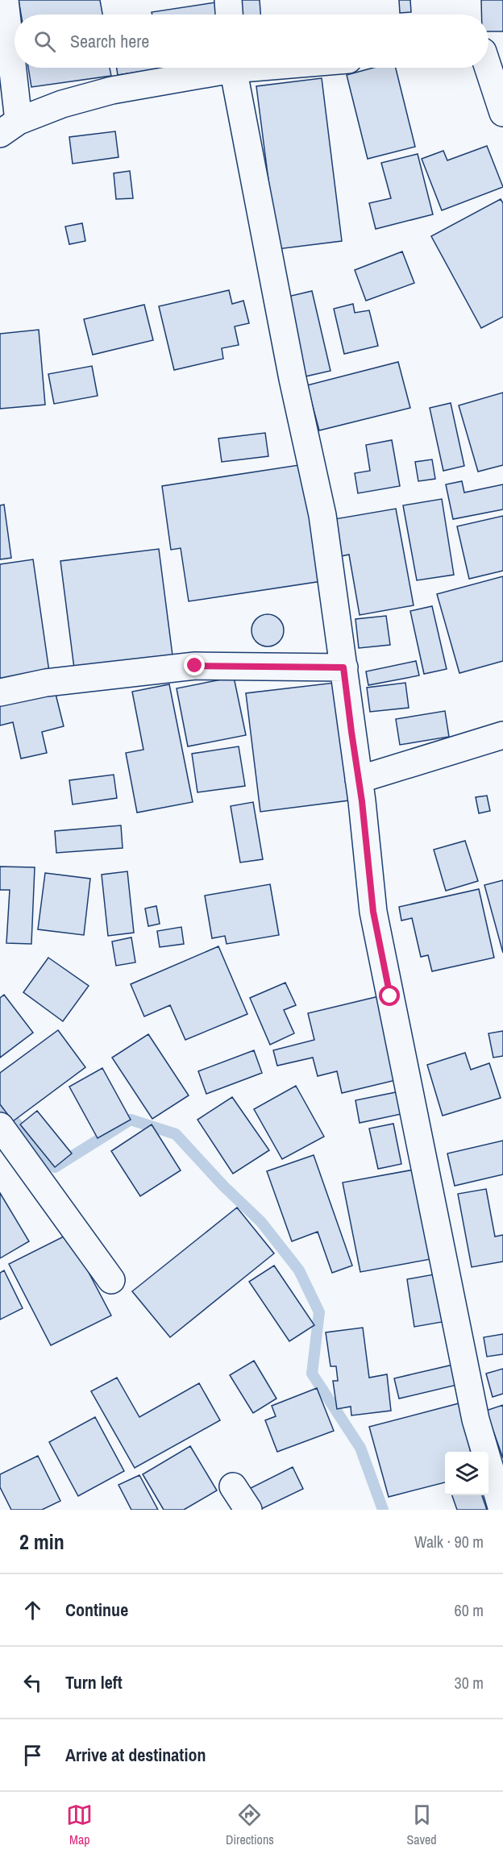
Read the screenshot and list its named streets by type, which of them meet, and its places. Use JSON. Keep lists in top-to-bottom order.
{
  "page": {
    "search": "Search here",
    "heading": ["2 min", "Walk · 90 m"],
    "list": [
      ["Continue", "60 m"],
      ["Turn left", "30 m"],
      "Arrive at destination"
    ],
    "nav": ["Map", "Directions", "Saved"]
  }
}
